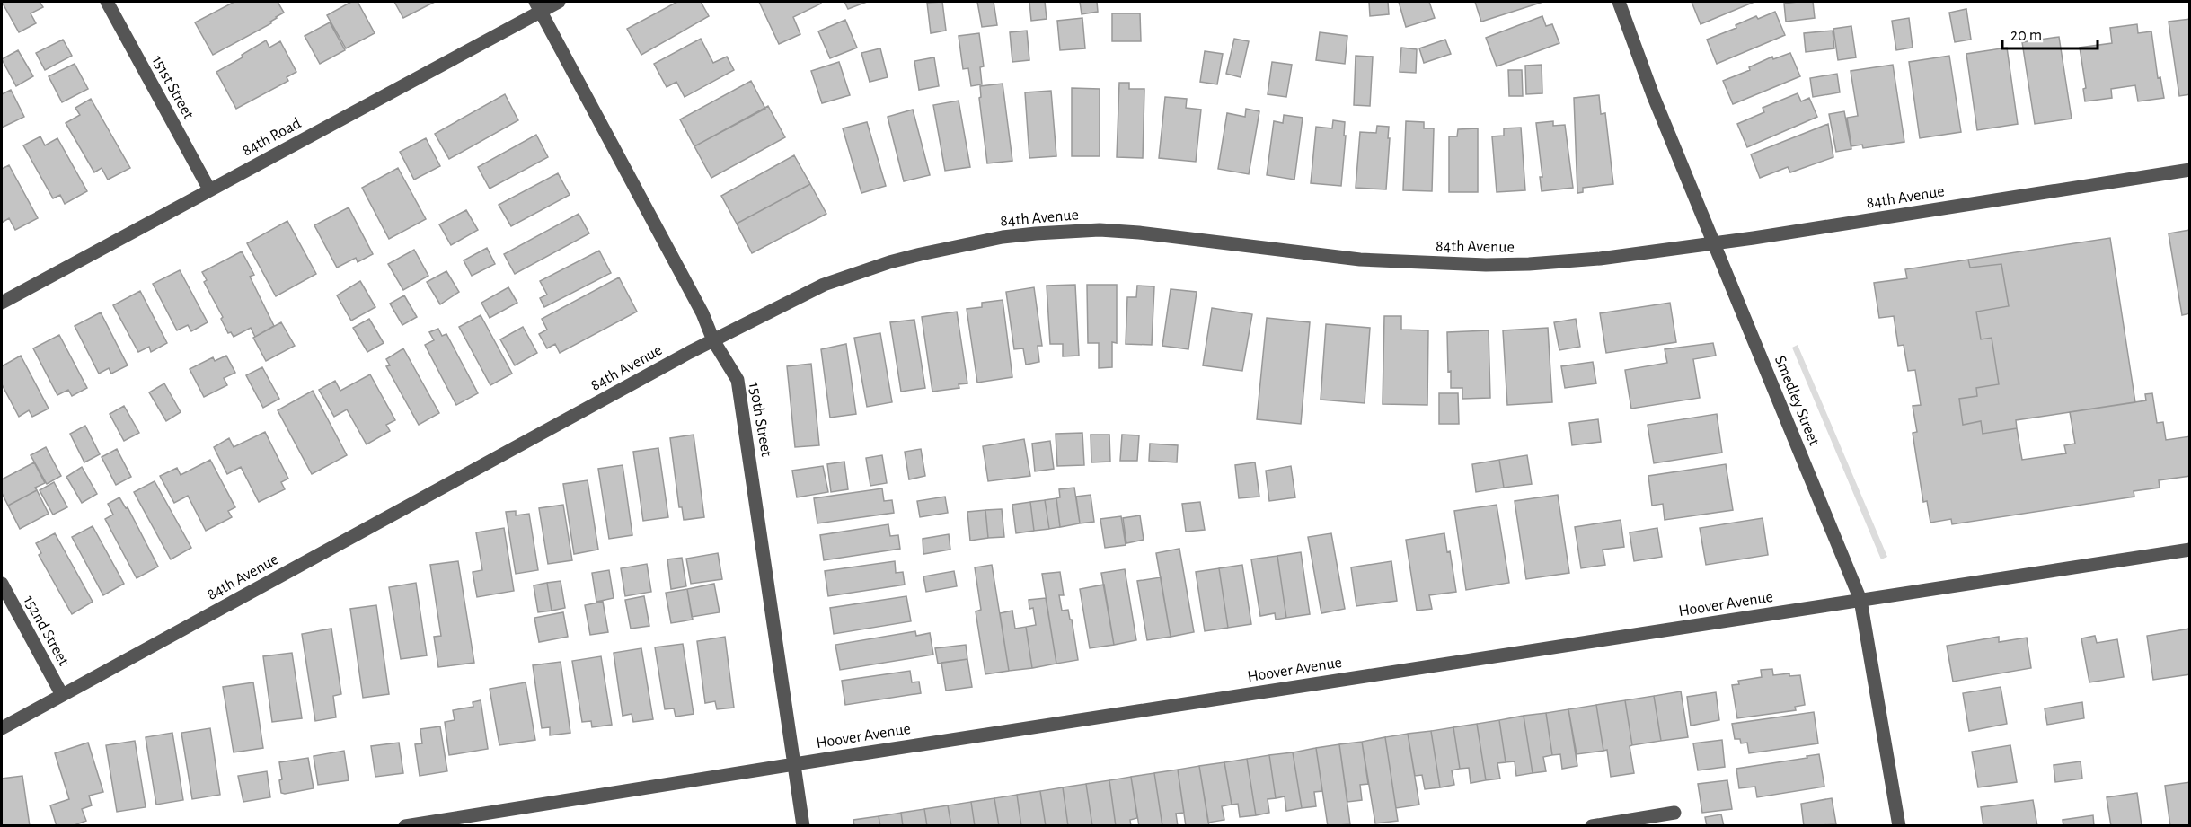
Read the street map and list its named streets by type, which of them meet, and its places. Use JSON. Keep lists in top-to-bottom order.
{
  "streets": {
    "street": [
      "151st Street",
      "84th Road",
      "84th Avenue",
      "Smedley Street",
      "150th Street",
      "Hoover Avenue",
      "152nd Street"
    ]
  },
  "crossings": [
    ["151st Street", "84th Road"],
    ["84th Road", "150th Street"],
    ["84th Avenue", "Smedley Street"],
    ["84th Avenue", "150th Street"],
    ["84th Avenue", "152nd Street"],
    ["Smedley Street", "Hoover Avenue"],
    ["150th Street", "Hoover Avenue"]
  ],
  "scale_bar": "20 m"
}
